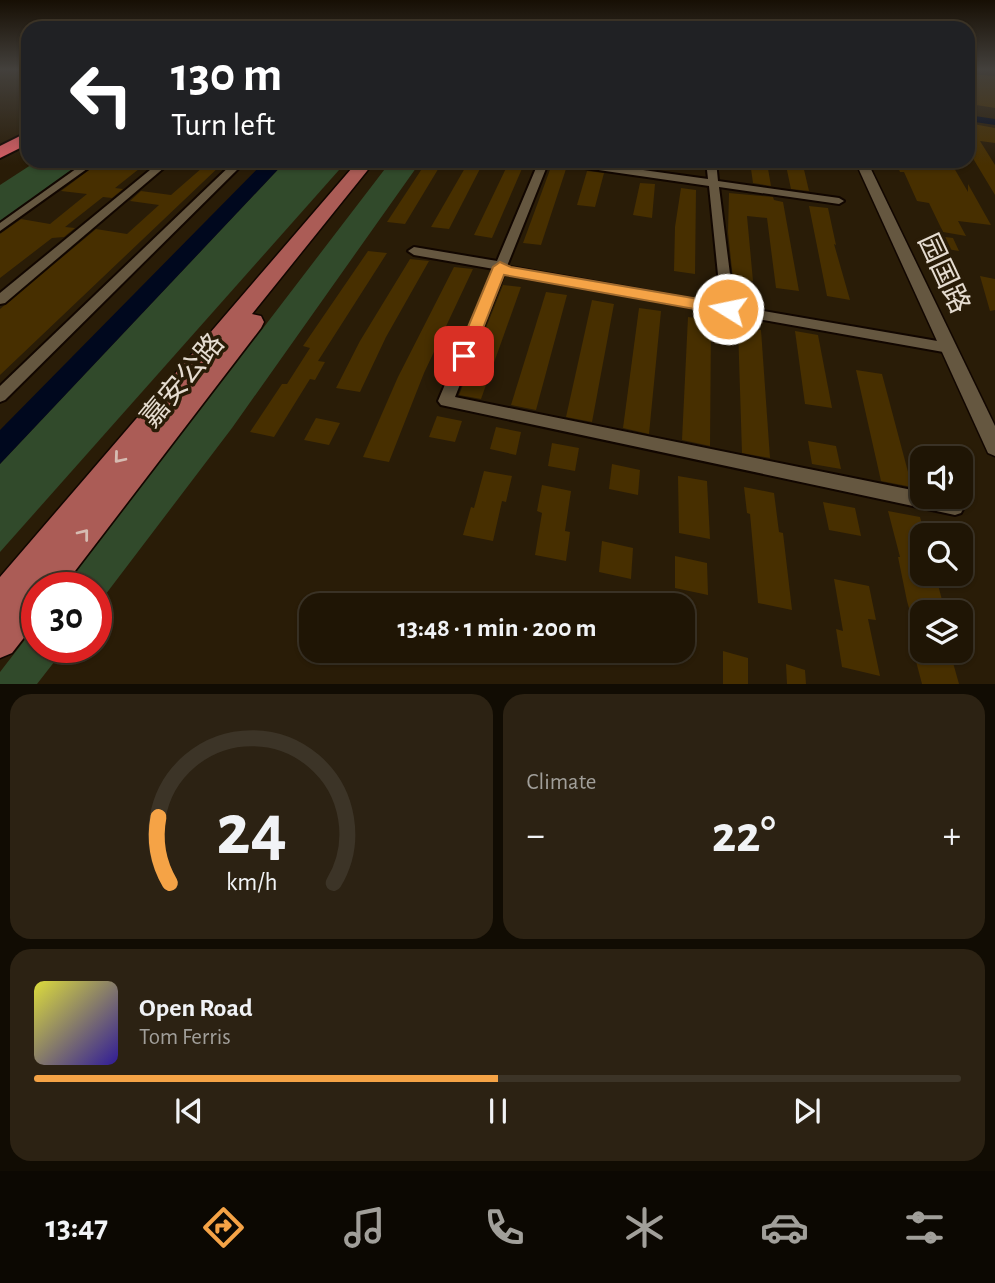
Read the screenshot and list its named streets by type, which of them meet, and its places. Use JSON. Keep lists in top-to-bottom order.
{
  "streets": {
    "main road": ["嘉安公路"],
    "street": ["园国路"]
  },
  "page": {
    "turn": ["130 m", "Turn left"],
    "limit": "30",
    "trip": "13:48 · 1 min · 200 m",
    "tile": "Climate",
    "heat": ["−", "22°", "+"],
    "song": ["Open Road", "Tom Ferris"],
    "tabs": "13:47",
    "gauge": ["24", "km/h"]
  }
}
